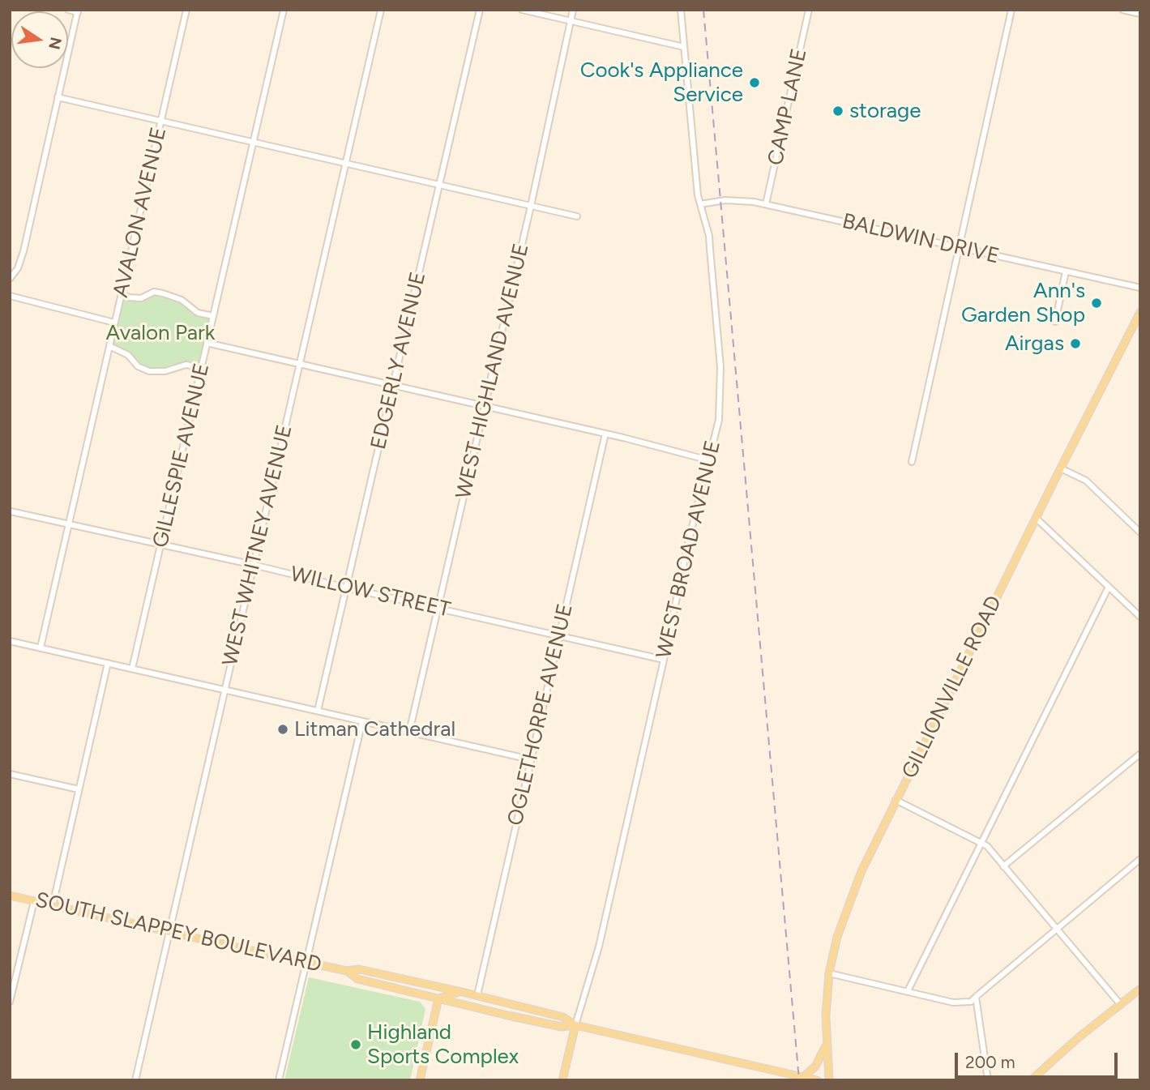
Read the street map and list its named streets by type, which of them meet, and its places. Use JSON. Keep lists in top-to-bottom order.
{
  "streets": {
    "main road": ["WEST BROAD AVENUE", "GILLIONVILLE ROAD", "SOUTH SLAPPEY BOULEVARD"],
    "street": [
      "CAMP LANE",
      "AVALON AVENUE",
      "BALDWIN DRIVE",
      "EDGERLY AVENUE",
      "WEST HIGHLAND AVENUE",
      "GILLESPIE AVENUE",
      "WEST WHITNEY AVENUE",
      "WILLOW STREET",
      "OGLETHORPE AVENUE"
    ]
  },
  "crossings": [
    ["CAMP LANE", "BALDWIN DRIVE"],
    ["AVALON AVENUE", "WILLOW STREET"],
    ["BALDWIN DRIVE", "WEST BROAD AVENUE"],
    ["EDGERLY AVENUE", "WILLOW STREET"],
    ["WEST HIGHLAND AVENUE", "WILLOW STREET"],
    ["GILLESPIE AVENUE", "WILLOW STREET"],
    ["WEST WHITNEY AVENUE", "WILLOW STREET"],
    ["WEST WHITNEY AVENUE", "SOUTH SLAPPEY BOULEVARD"],
    ["WEST BROAD AVENUE", "WILLOW STREET"],
    ["WEST BROAD AVENUE", "SOUTH SLAPPEY BOULEVARD"],
    ["WILLOW STREET", "OGLETHORPE AVENUE"],
    ["OGLETHORPE AVENUE", "SOUTH SLAPPEY BOULEVARD"]
  ],
  "parks": ["Avalon Park"],
  "places": [
    "Cook's Appliance Service",
    "storage",
    "Ann's Garden Shop",
    "Airgas",
    "Litman Cathedral",
    "Highland Sports Complex"
  ],
  "scale_bar": "200 m",
  "north": "right"
}
